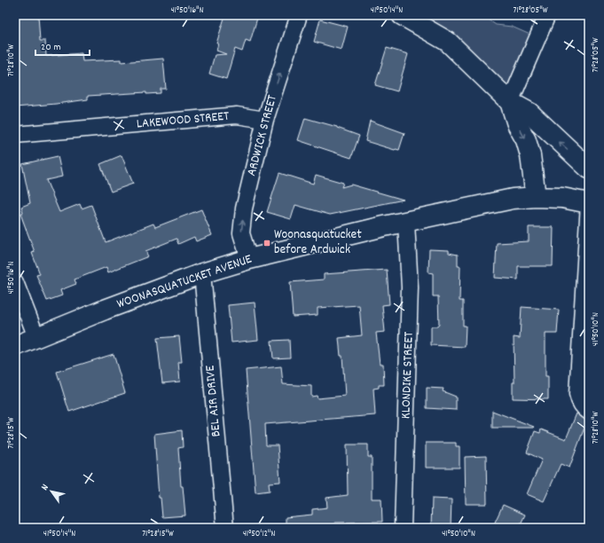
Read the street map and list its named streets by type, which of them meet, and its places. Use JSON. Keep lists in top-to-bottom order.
{
  "streets": {
    "street": [
      "LAKEWOOD STREET",
      "ARDWICK STREET",
      "WOONASQUATUCKET AVENUE",
      "KLONDIKE STREET",
      "BEL AIR DRIVE"
    ]
  },
  "crossings": [
    ["LAKEWOOD STREET", "ARDWICK STREET"],
    ["ARDWICK STREET", "WOONASQUATUCKET AVENUE"],
    ["WOONASQUATUCKET AVENUE", "KLONDIKE STREET"],
    ["WOONASQUATUCKET AVENUE", "BEL AIR DRIVE"]
  ],
  "one_way": ["ARDWICK STREET"],
  "places": {
    "transit": ["Woonasquatucket before Ardwick"]
  },
  "scale_bar": "20 m",
  "north": "top left",
  "coordinates": [
    "41°50'16\"N",
    "41°50'14\"N",
    "71°28'05\"W",
    "71°28'10\"W",
    "41°50'10\"N",
    "71°28'15\"W",
    "41°50'12\"N"
  ]
}
